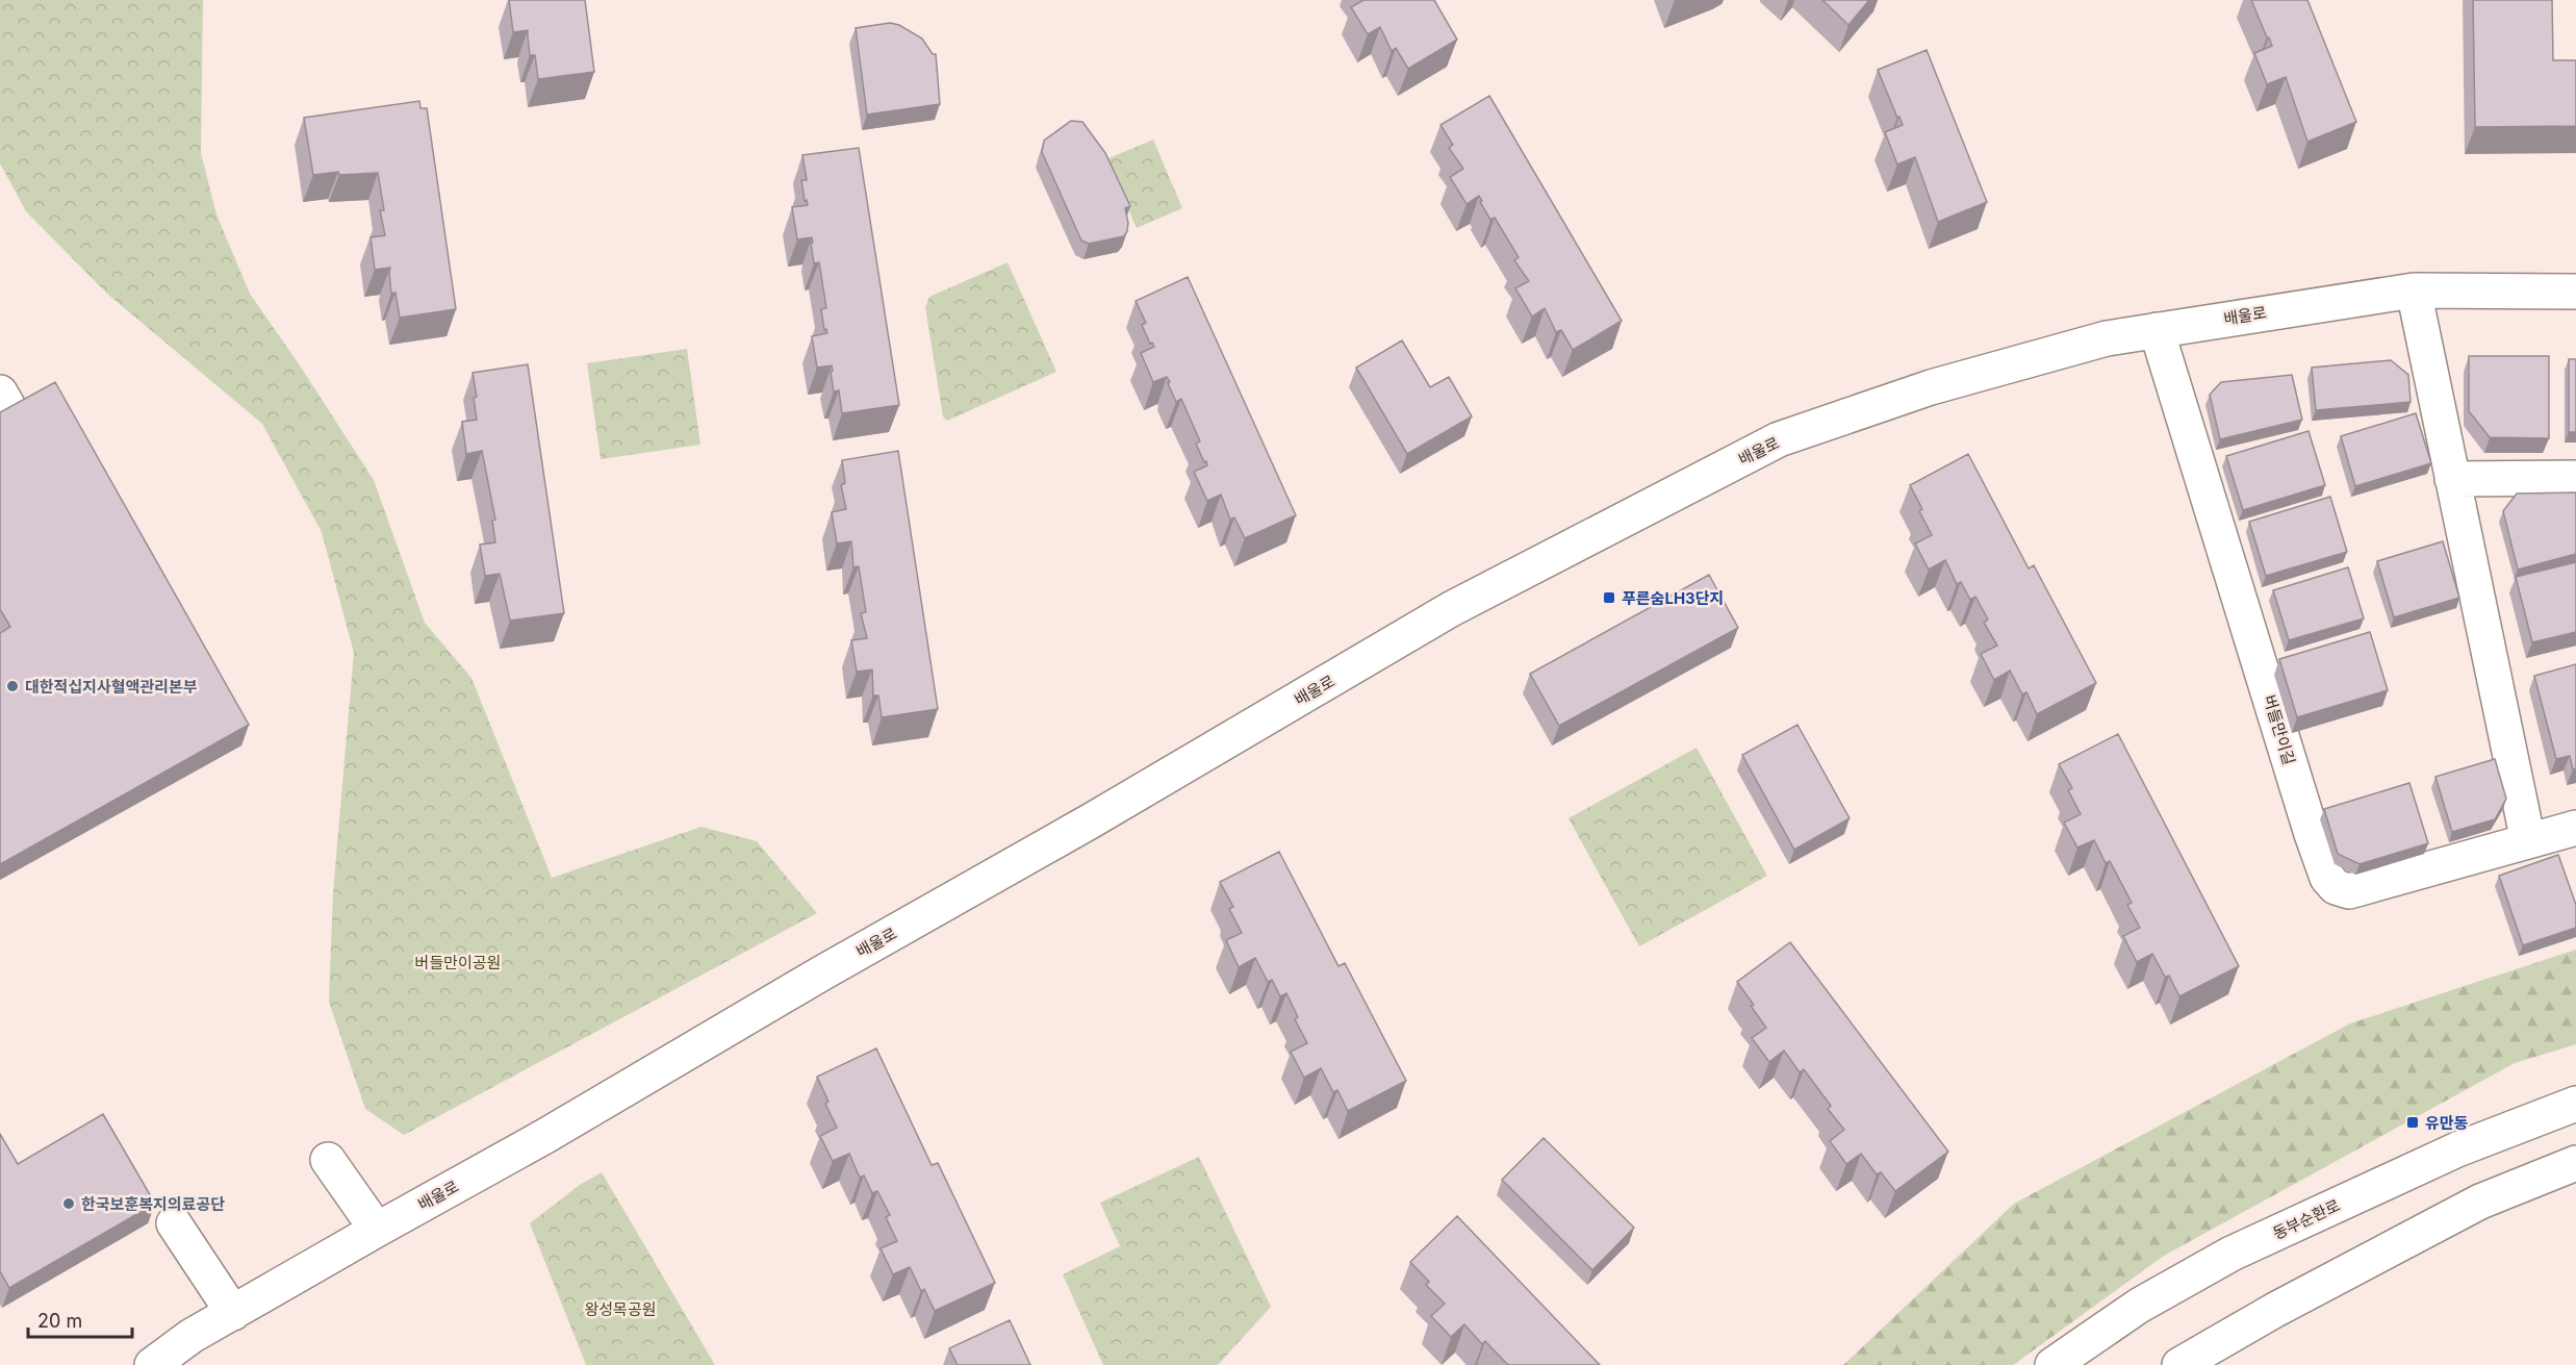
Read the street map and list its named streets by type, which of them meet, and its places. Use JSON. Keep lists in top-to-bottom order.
{
  "streets": {
    "street": ["배울로", "버들만이길", "동부순환로"]
  },
  "crossings": [
    ["배울로", "버들만이길"]
  ],
  "parks": ["버들만이공원", "왕성목공원"],
  "places": {
    "transit": ["푸른숨LH3단지", "유만동"],
    "other": ["대한적십지사혈액관리본부", "한국보훈복지의료공단"]
  },
  "scale_bar": "20 m"
}
